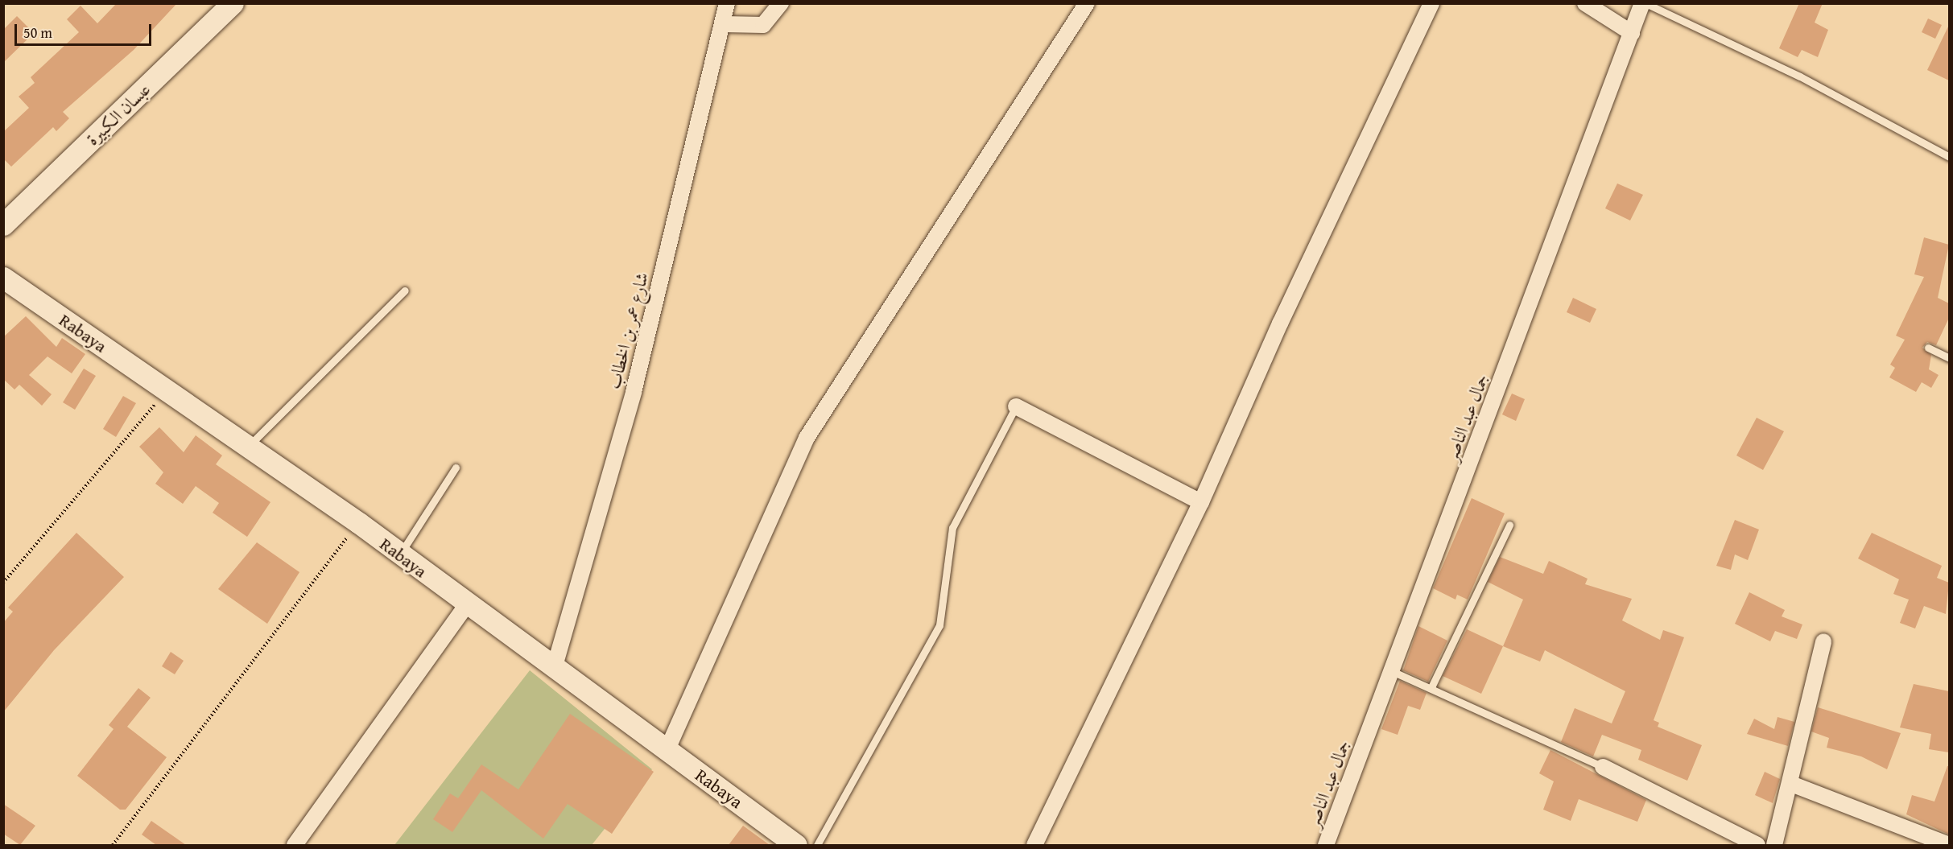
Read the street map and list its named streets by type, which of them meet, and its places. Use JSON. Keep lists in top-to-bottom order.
{
  "streets": {
    "street": [
      "عبسان الكبيرة",
      "شارع عمر بن الخطاب",
      "Rabaya",
      "جمال عبد الناصر"
    ]
  },
  "crossings": [
    ["شارع عمر بن الخطاب", "Rabaya"]
  ],
  "scale_bar": "50 m"
}
